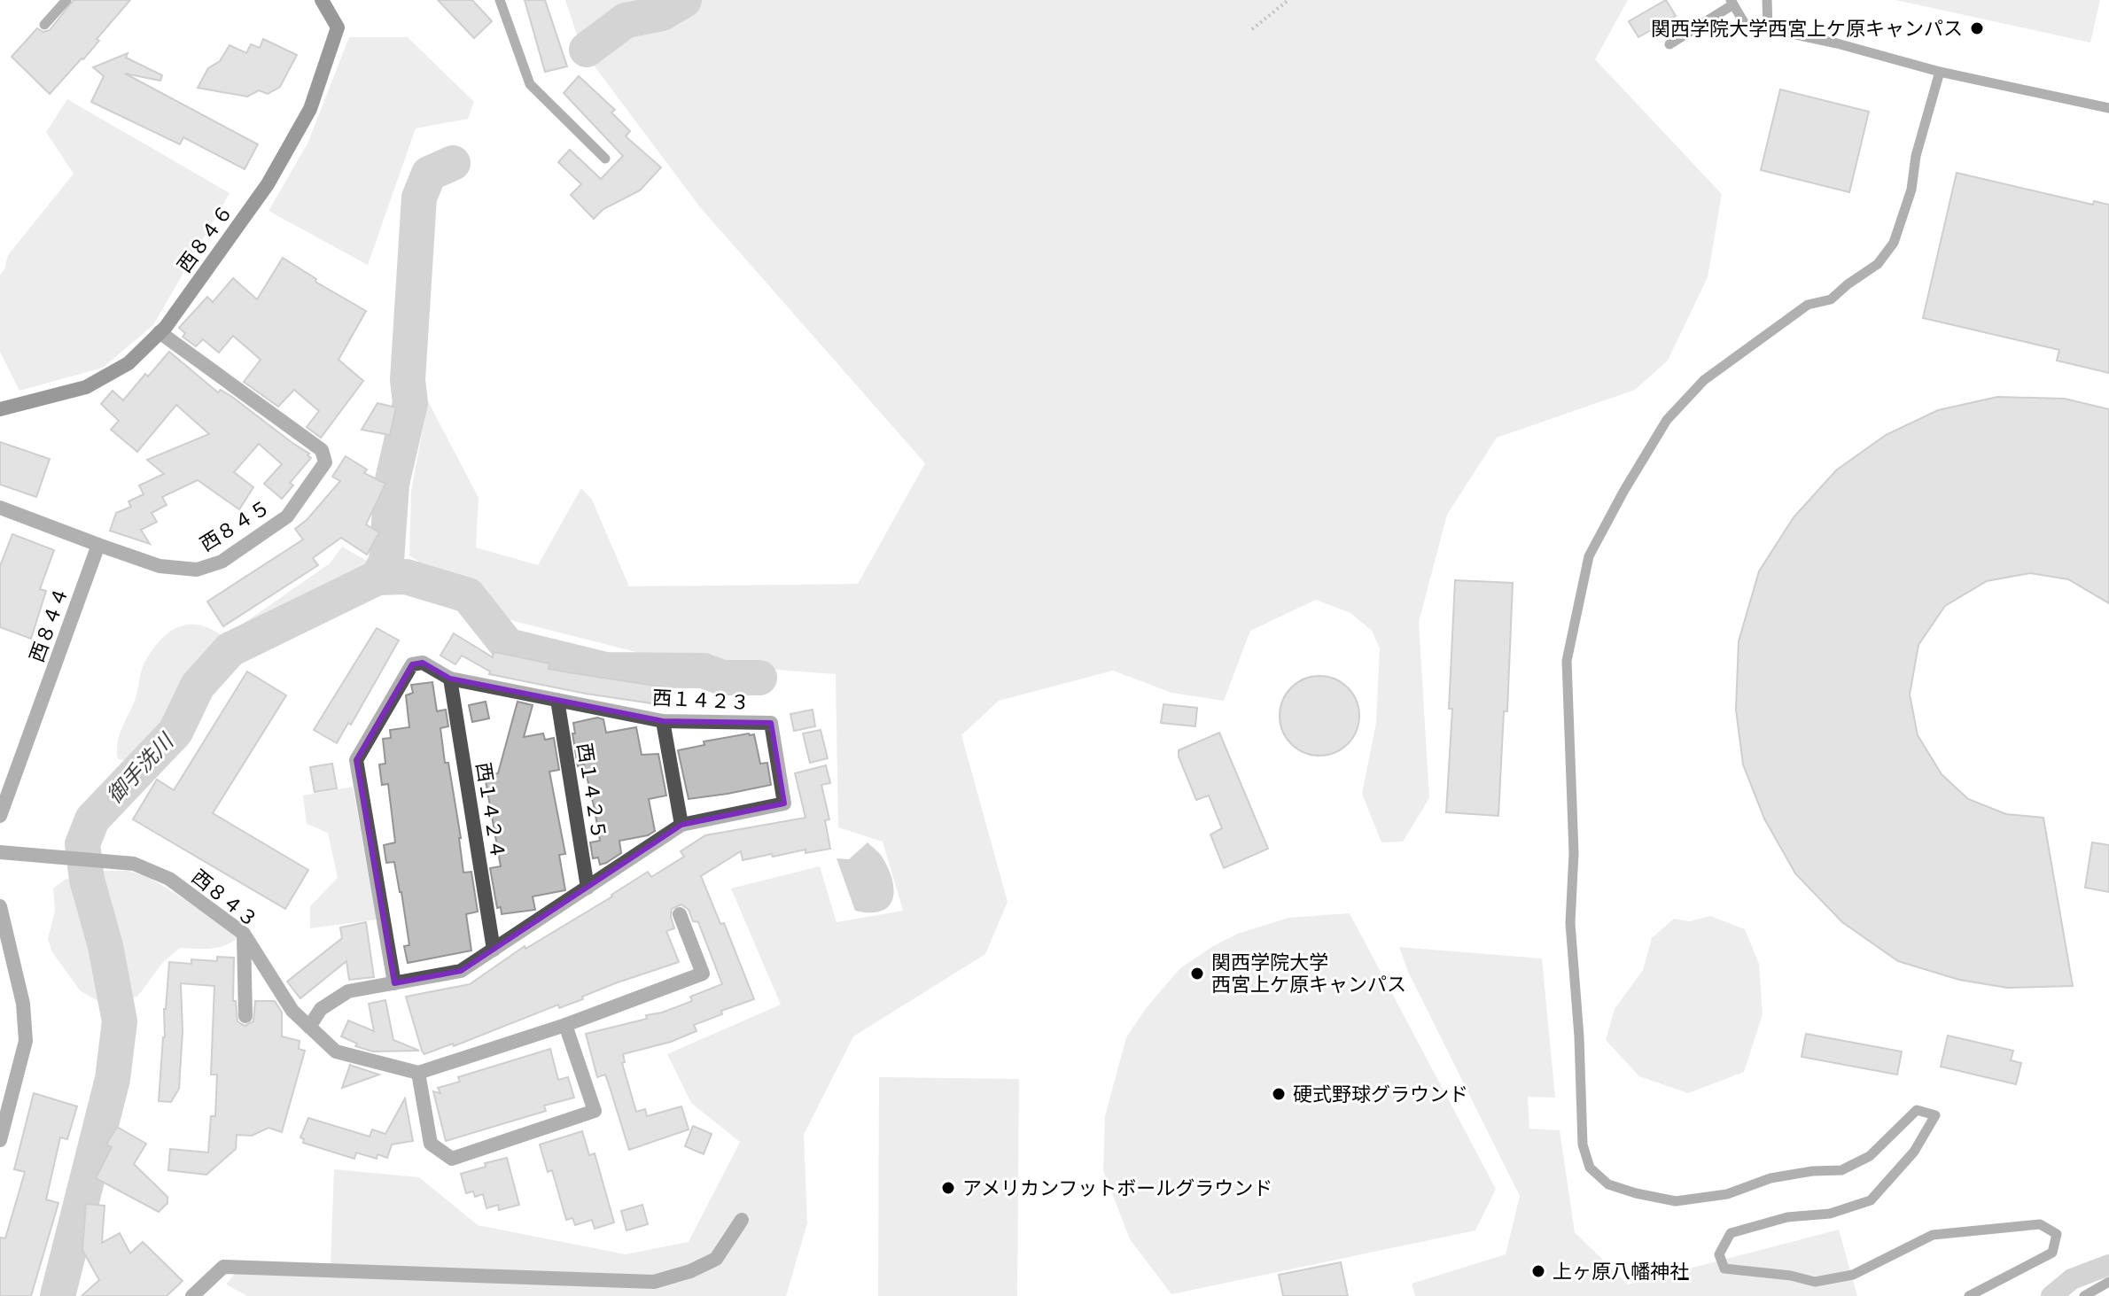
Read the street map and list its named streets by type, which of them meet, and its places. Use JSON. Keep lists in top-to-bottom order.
{
  "streets": {
    "street": [
      "西８４６",
      "西８４５",
      "西８４４",
      "西１４２３",
      "西１４２５",
      "西１４２４",
      "西８４３"
    ]
  },
  "crossings": [
    ["西８４６", "西８４５"],
    ["西８４５", "西８４４"],
    ["西１４２３", "西１４２５"],
    ["西１４２３", "西１４２４"],
    ["西１４２３", "西８４３"]
  ],
  "water": ["御手洗川"],
  "places": [
    "関西学院大学西宮上ケ原キャンパス",
    "関西学院大学 西宮上ケ原キャンパス",
    "硬式野球グラウンド",
    "アメリカンフットボールグラウンド",
    "上ヶ原八幡神社"
  ]
}
